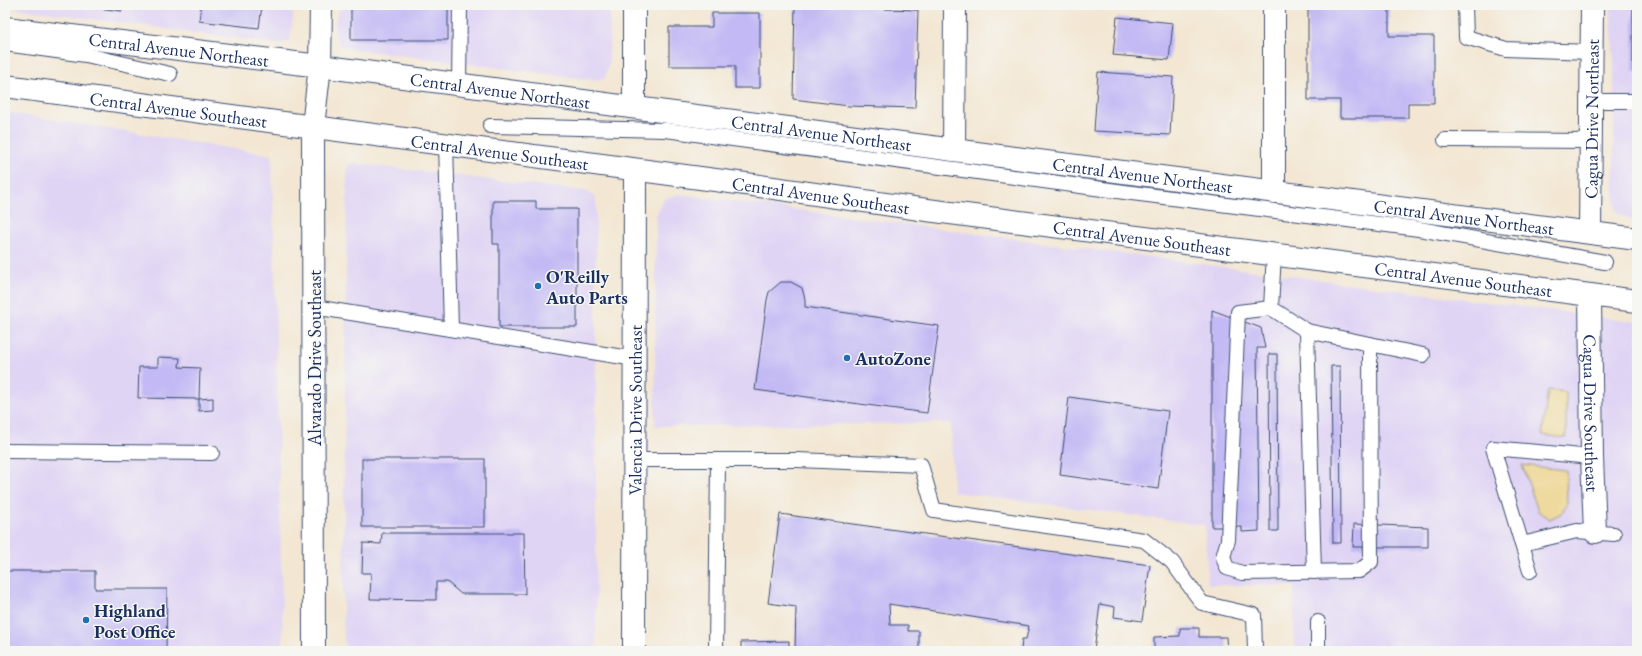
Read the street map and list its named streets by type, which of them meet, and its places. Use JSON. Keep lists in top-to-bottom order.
{
  "streets": {
    "main road": [
      "Central Avenue Northeast",
      "Central Avenue Southeast",
      "Cagua Drive Northeast",
      "Alvarado Drive Southeast",
      "Valencia Drive Southeast",
      "Cagua Drive Southeast"
    ]
  },
  "crossings": [
    ["Central Avenue Northeast", "Cagua Drive Northeast"],
    ["Central Avenue Northeast", "Alvarado Drive Southeast"],
    ["Central Avenue Southeast", "Alvarado Drive Southeast"],
    ["Central Avenue Southeast", "Valencia Drive Southeast"],
    ["Central Avenue Southeast", "Cagua Drive Southeast"]
  ],
  "places": ["O'Reilly Auto Parts", "AutoZone", "Highland Post Office"]
}
